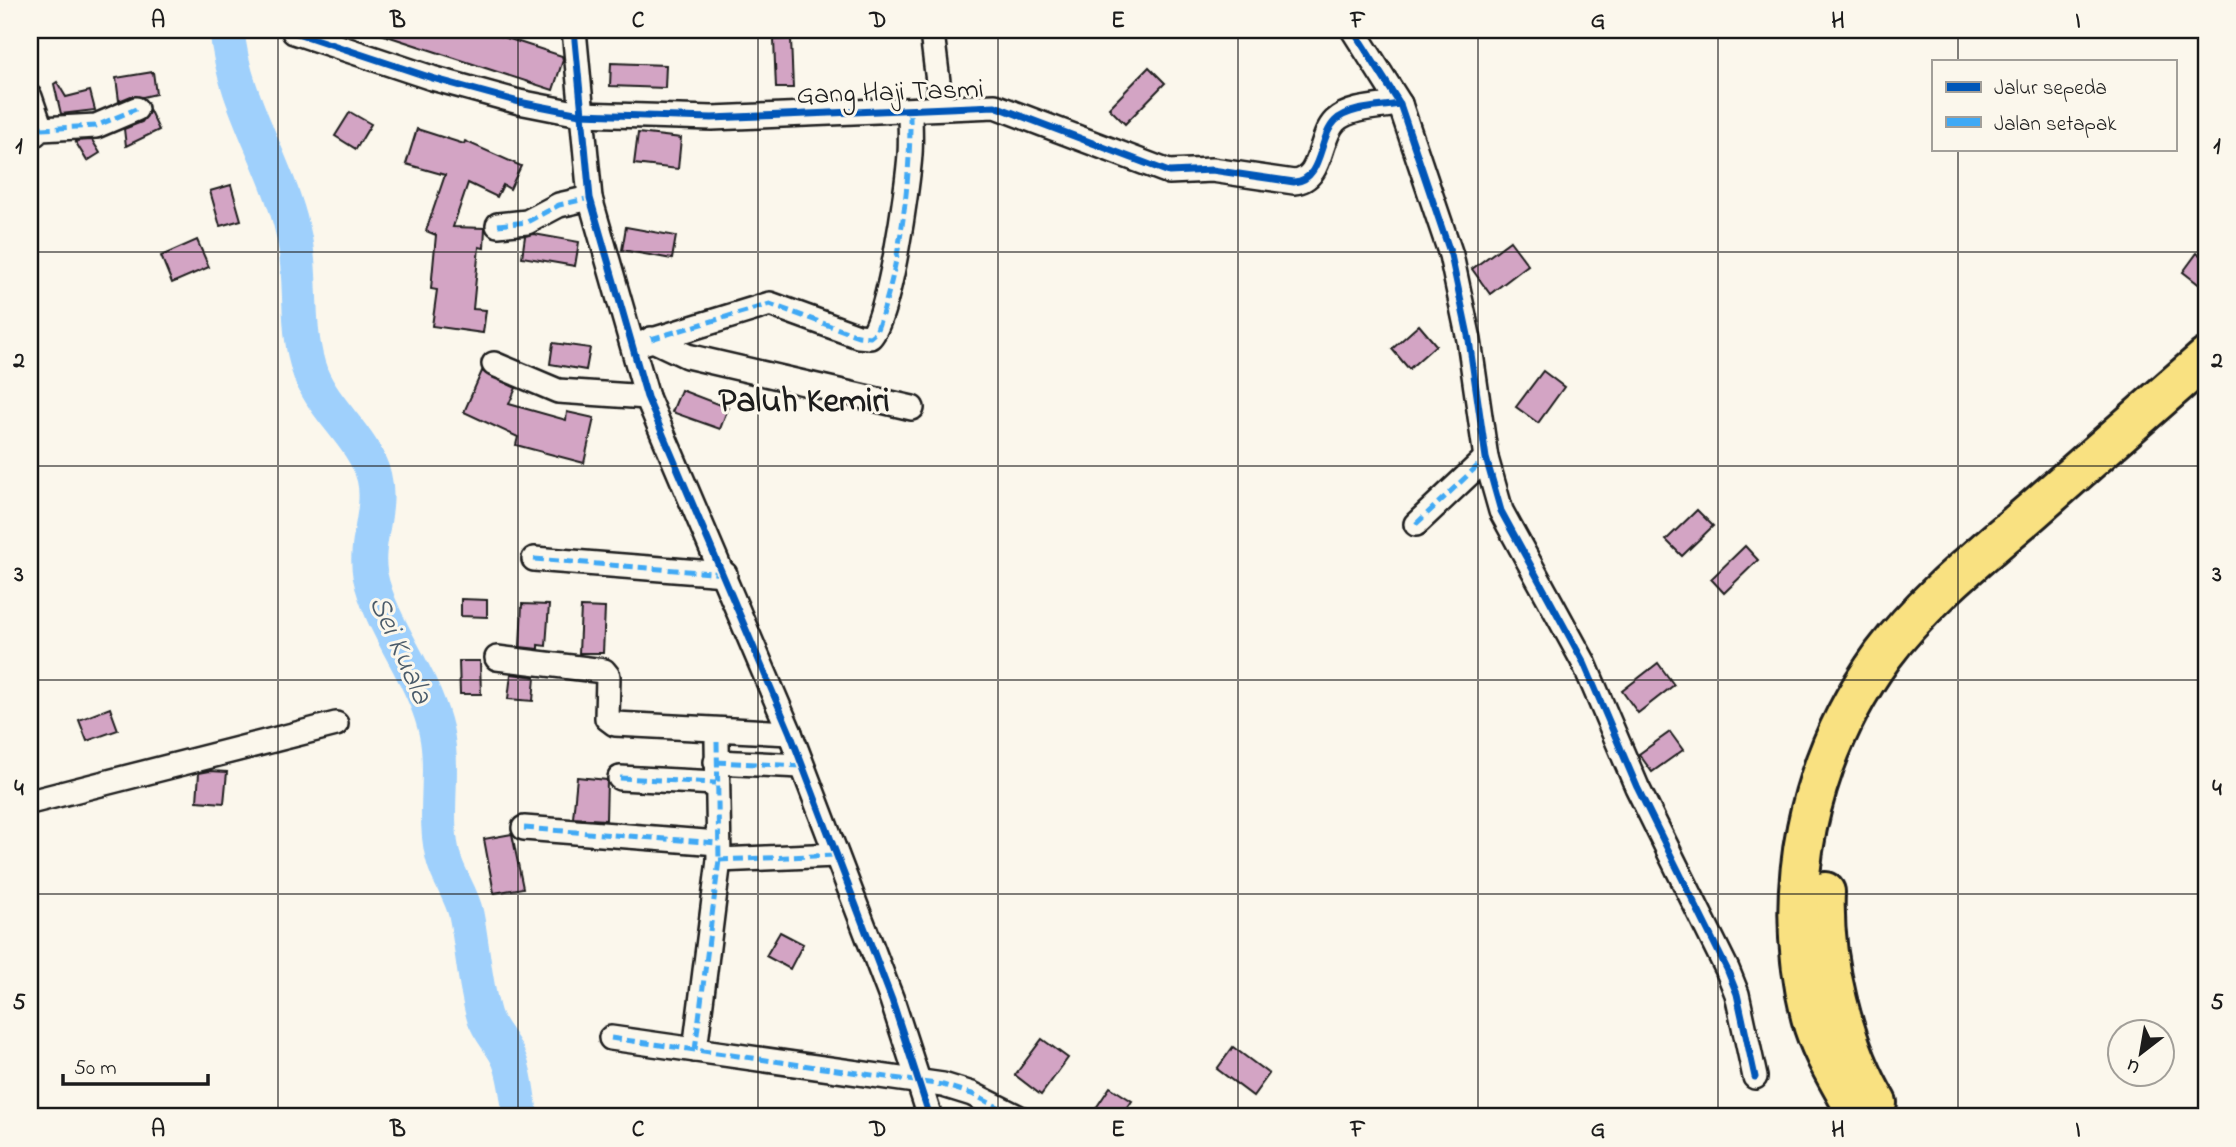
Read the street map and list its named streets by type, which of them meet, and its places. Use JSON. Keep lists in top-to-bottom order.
{
  "streets": {
    "street": ["Gang Haji Tasmi"]
  },
  "districts": ["Paluh Kemiri"],
  "water": ["Sei Kuala"],
  "legend": ["Jalur sepeda", "Jalan setapak"],
  "scale_bar": "50 m",
  "north": "bottom left",
  "grid": {
    "columns": [
      "A",
      "B",
      "C",
      "D",
      "E",
      "F",
      "G",
      "H",
      "I"
    ],
    "rows": [
      "1",
      "2",
      "3",
      "4",
      "5"
    ]
  }
}
